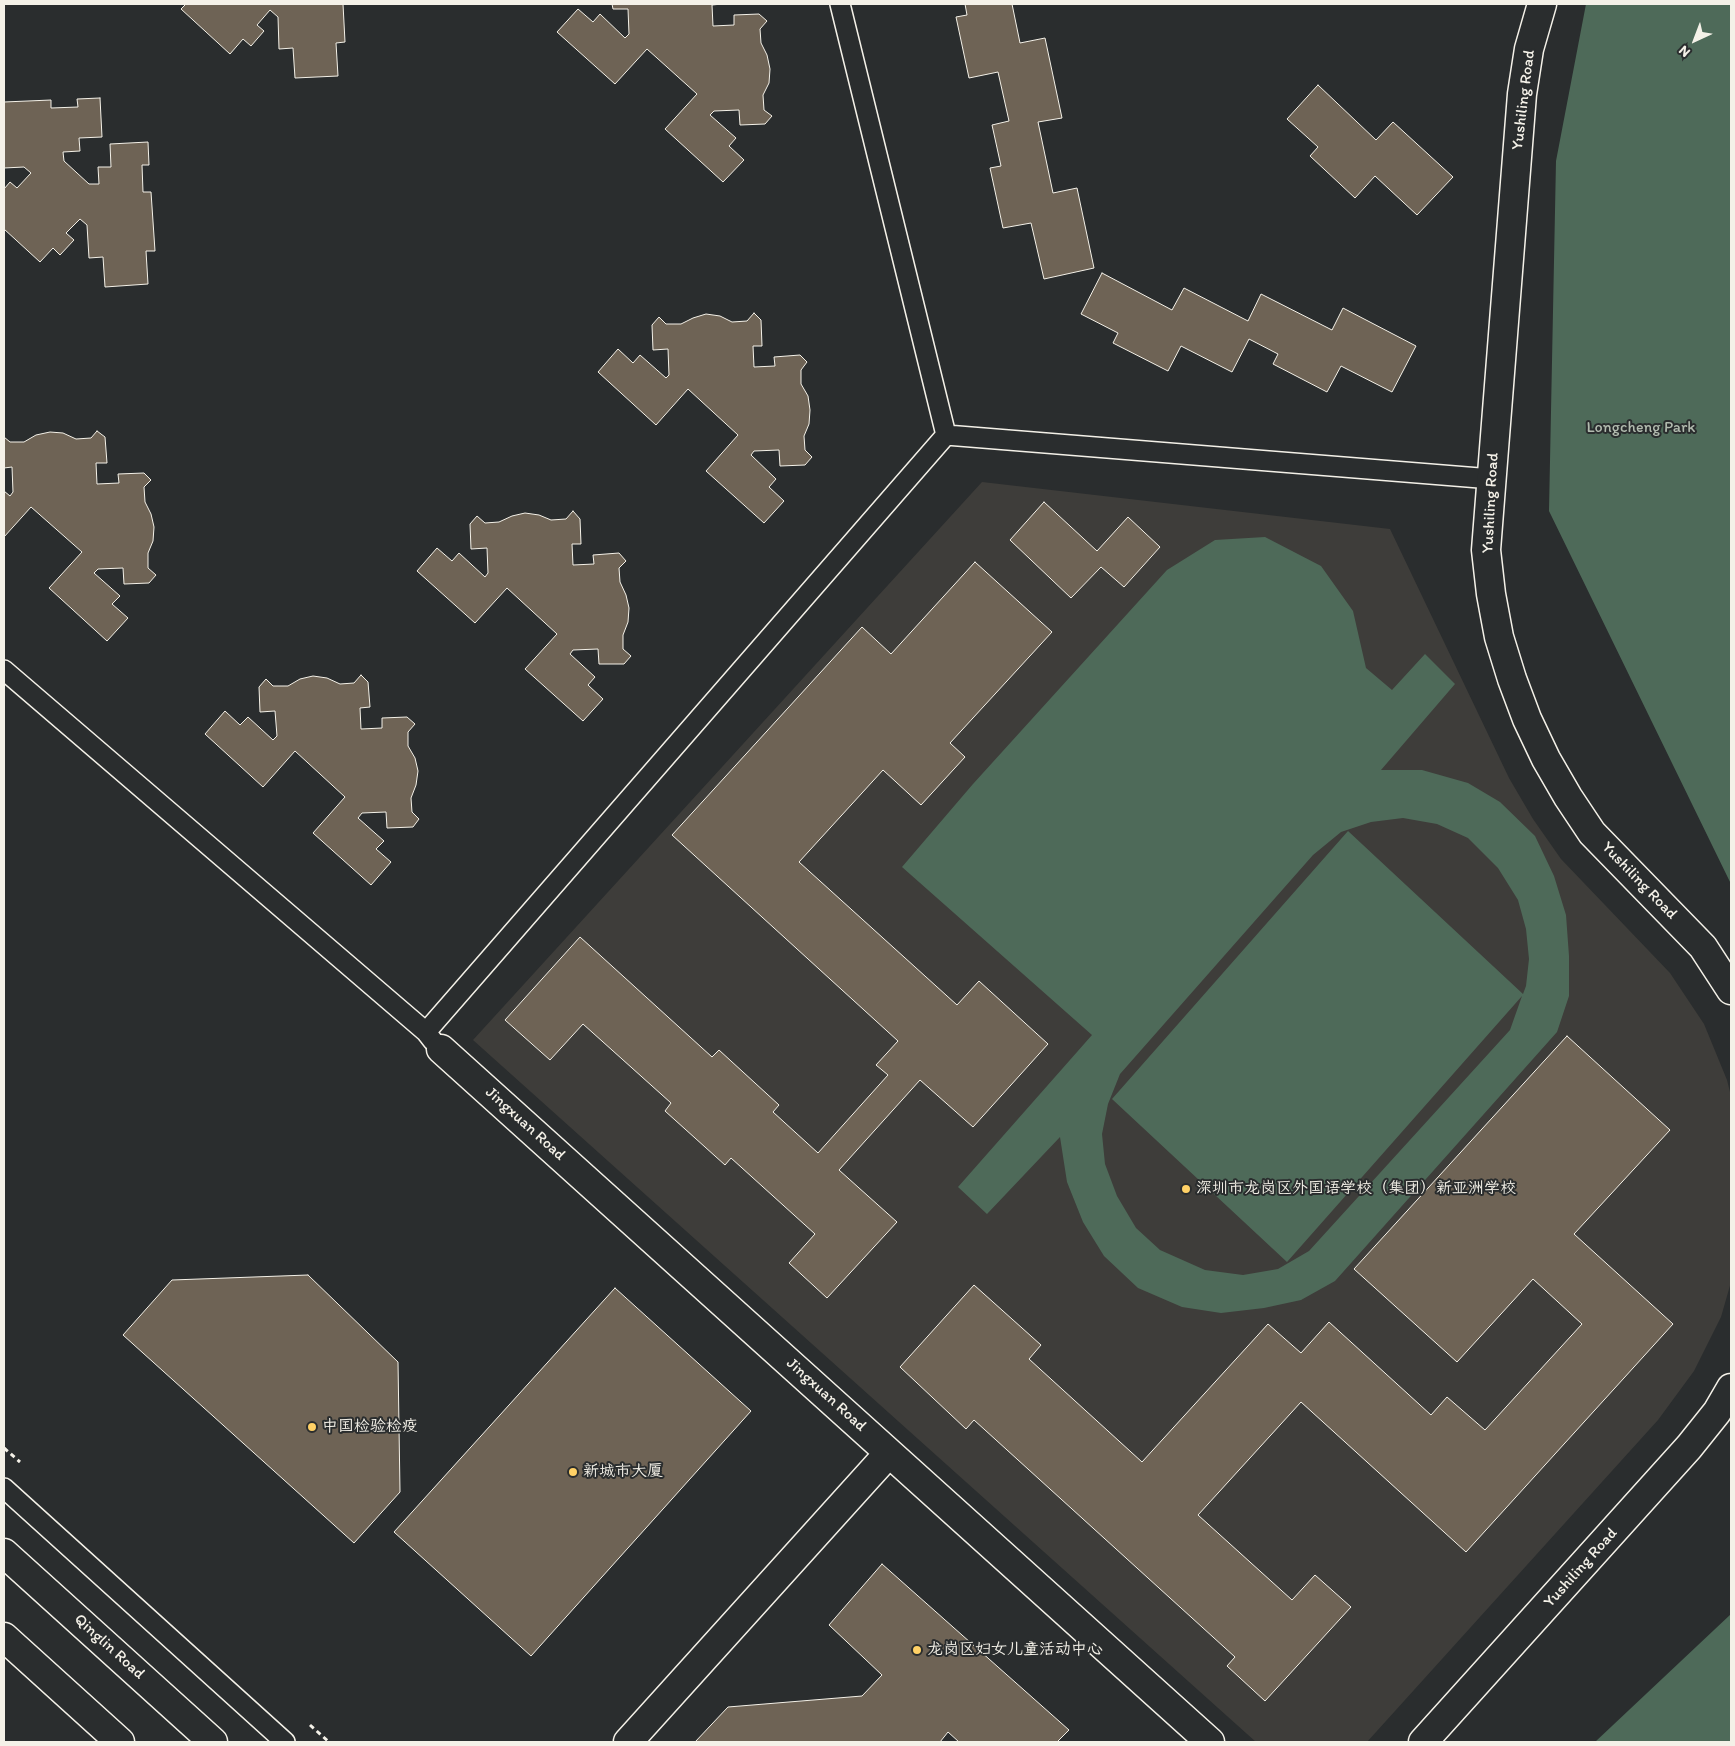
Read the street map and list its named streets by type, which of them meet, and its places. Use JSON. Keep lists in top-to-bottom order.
{
  "streets": {
    "street": ["Yushiling Road", "Jingxuan Road", "Qinglin Road"]
  },
  "parks": ["Longcheng Park"],
  "places": [
    "深圳市龙岗区外国语学校（集团）新亚洲学校",
    "中国检验检疫",
    "新城市大厦",
    "龙岗区妇女儿童活动中心"
  ],
  "north": "bottom left"
}
